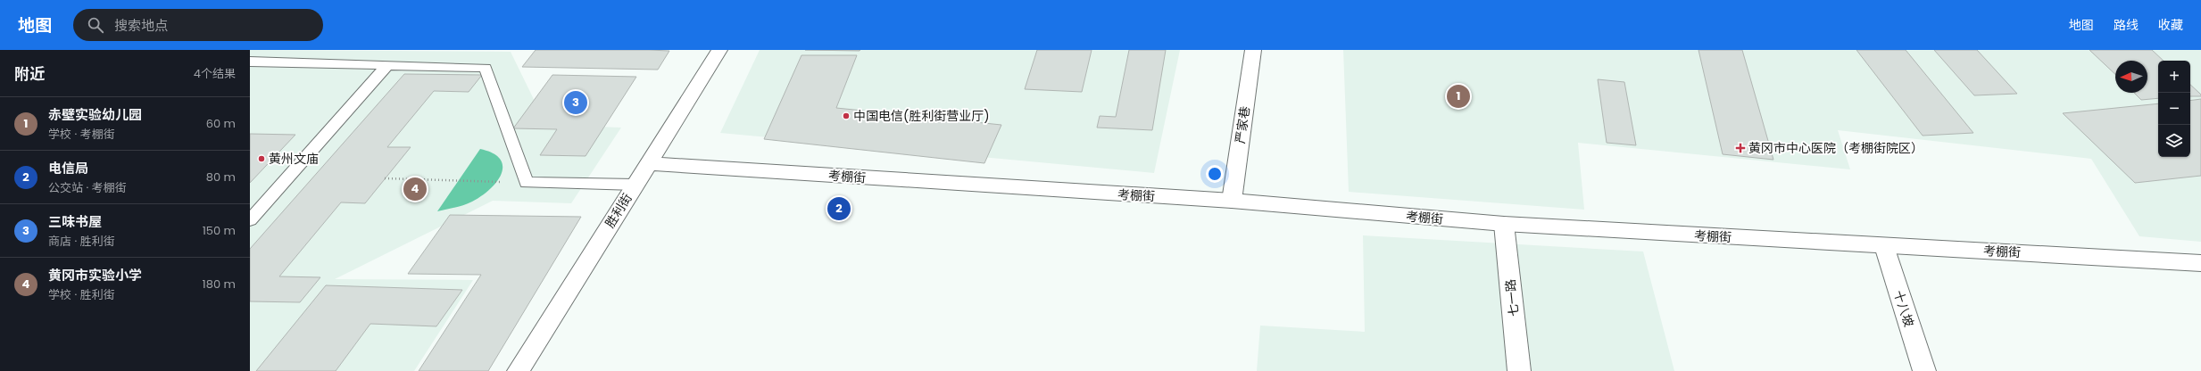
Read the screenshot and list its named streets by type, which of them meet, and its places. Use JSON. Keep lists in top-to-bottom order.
{
  "streets": {
    "street": [
      "严家巷",
      "考棚街",
      "胜利街",
      "七一路",
      "十八坡"
    ]
  },
  "crossings": [
    ["严家巷", "考棚街"],
    ["考棚街", "胜利街"],
    ["考棚街", "七一路"],
    ["考棚街", "十八坡"]
  ],
  "places": {
    "other": ["中国电信(胜利街营业厅)", "黄州文庙"],
    "health": ["黄冈市中心医院（考棚街院区）"]
  },
  "north": "left",
  "page": {
    "header": "地图",
    "search": "搜索地点",
    "nav": ["地图", "路线", "收藏"],
    "heading": ["附近", "4个结果"],
    "map_buttons": ["+", "−"],
    "pins": [
      "1",
      "3",
      "4",
      "2"
    ],
    "list": [
      {
        "mark": "1",
        "name": "赤壁实验幼儿园",
        "note": "学校 · 考棚街",
        "value": "60 m"
      },
      {
        "mark": "2",
        "name": "电信局",
        "note": "公交站 · 考棚街",
        "value": "80 m"
      },
      {
        "mark": "3",
        "name": "三味书屋",
        "note": "商店 · 胜利街",
        "value": "150 m"
      },
      {
        "mark": "4",
        "name": "黄冈市实验小学",
        "note": "学校 · 胜利街",
        "value": "180 m"
      }
    ]
  }
}
